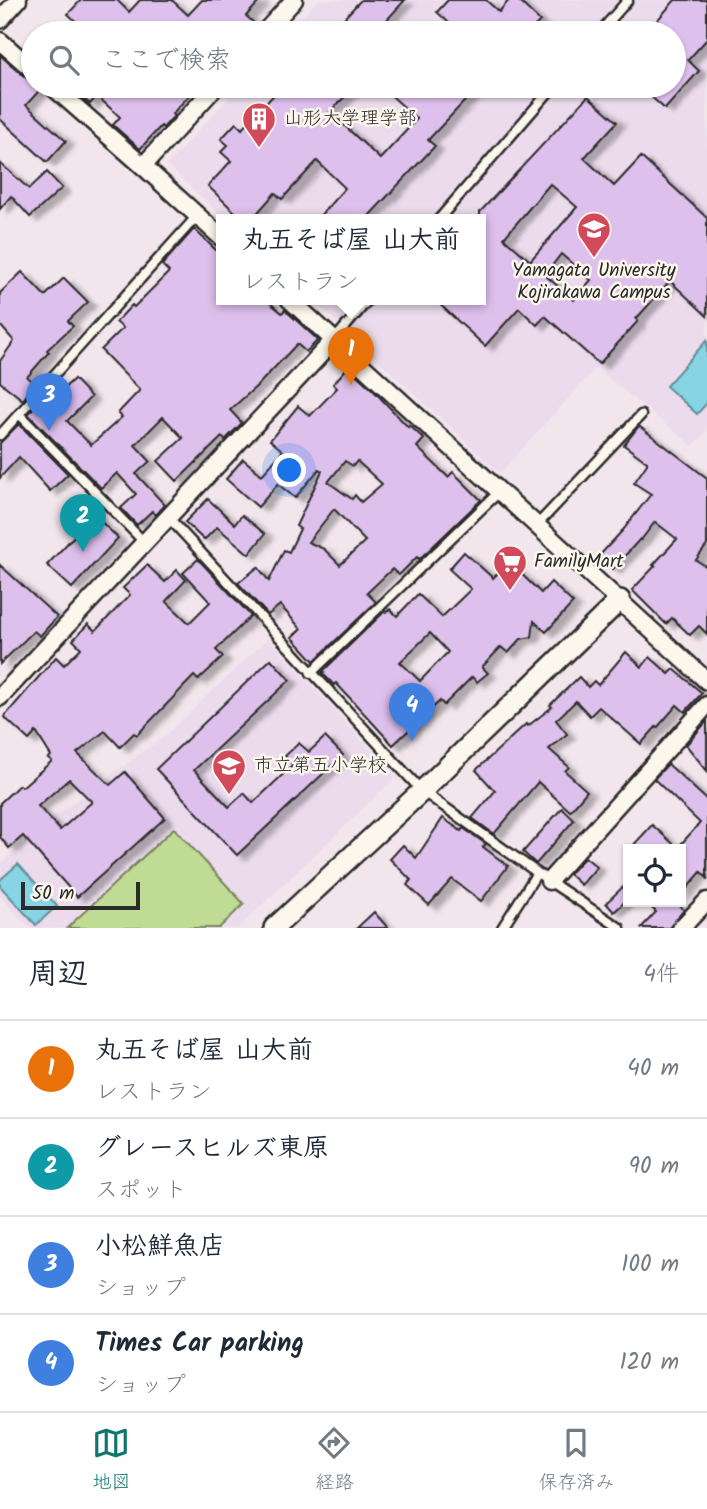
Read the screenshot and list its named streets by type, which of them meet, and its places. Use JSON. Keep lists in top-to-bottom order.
{
  "places": {
    "building": ["山形大学理学部"],
    "school or university": ["Yamagata University Kojirakawa Campus", "市立第五小学校"],
    "supermarket": ["FamilyMart"]
  },
  "scale_bar": "50 m",
  "page": {
    "search": "ここで検索",
    "popup": ["丸五そば屋 山大前", "レストラン"],
    "pins": [
      "1",
      "3",
      "2",
      "4"
    ],
    "scale": "50 m",
    "heading": ["周辺", "4件"],
    "list": [
      {
        "mark": "1",
        "name": "丸五そば屋 山大前",
        "note": "レストラン",
        "value": "40 m"
      },
      {
        "mark": "2",
        "name": "グレースヒルズ東原",
        "note": "スポット",
        "value": "90 m"
      },
      {
        "mark": "3",
        "name": "小松鮮魚店",
        "note": "ショップ",
        "value": "100 m"
      },
      {
        "mark": "4",
        "name": "Times Car parking",
        "note": "ショップ",
        "value": "120 m"
      }
    ],
    "nav": ["地図", "経路", "保存済み"]
  }
}
